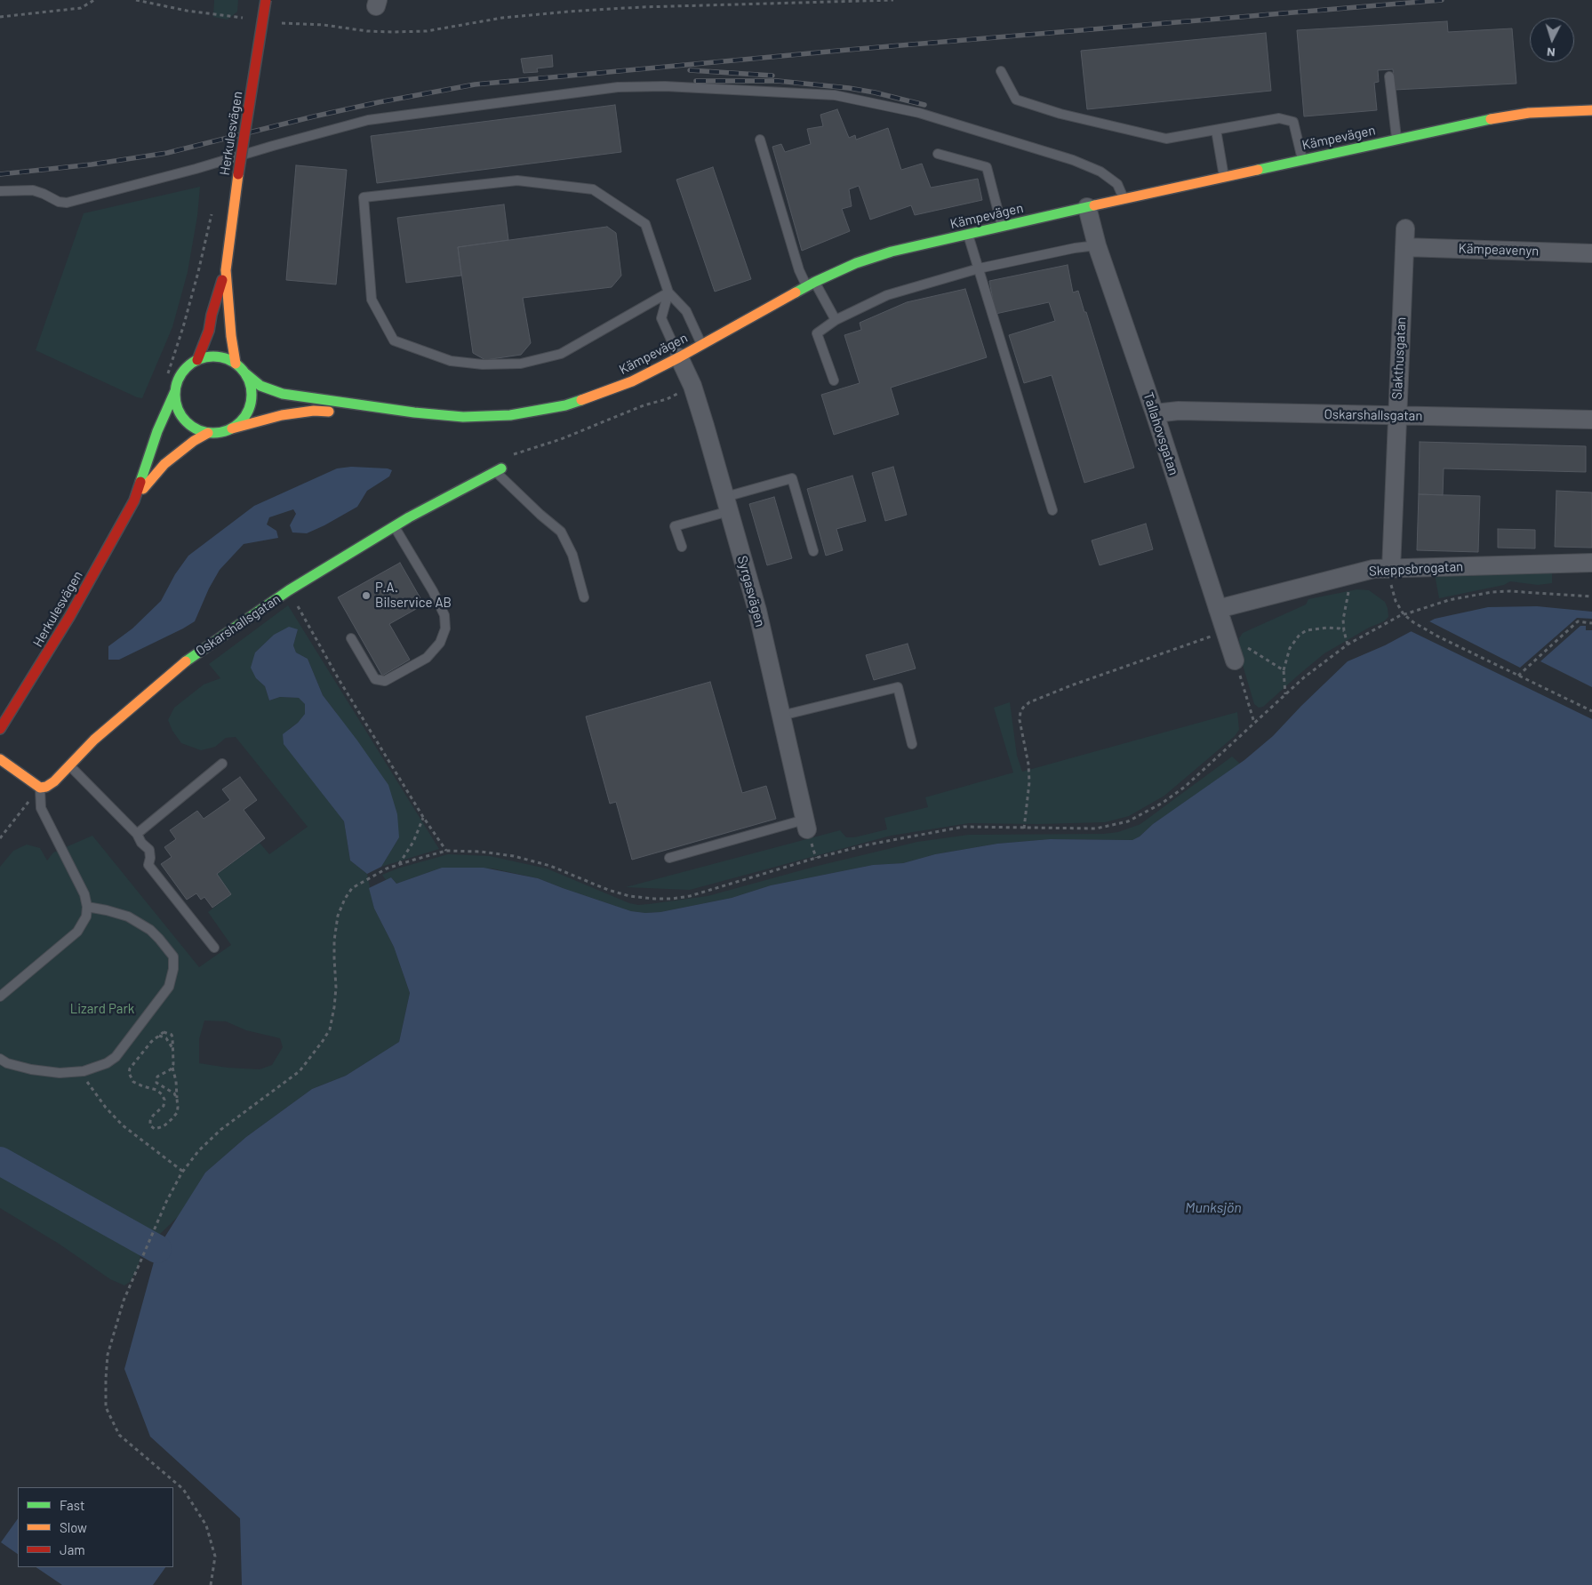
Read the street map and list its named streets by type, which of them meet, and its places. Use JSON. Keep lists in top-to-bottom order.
{
  "streets": {
    "main road": ["Herkulesvägen", "Kämpevägen", "Oskarshallsgatan"],
    "street": [
      "Kämpeavenyn",
      "Slakthusgatan",
      "Tallahovsgatan",
      "Skeppsbrogatan",
      "Syrgasvägen"
    ]
  },
  "crossings": [
    ["Herkulesvägen", "Kämpevägen"],
    ["Kämpevägen", "Tallahovsgatan"],
    ["Kämpevägen", "Syrgasvägen"],
    ["Kämpeavenyn", "Slakthusgatan"],
    ["Slakthusgatan", "Oskarshallsgatan"],
    ["Slakthusgatan", "Skeppsbrogatan"],
    ["Oskarshallsgatan", "Tallahovsgatan"],
    ["Tallahovsgatan", "Skeppsbrogatan"]
  ],
  "water": ["Munksjön"],
  "parks": ["Lizard Park"],
  "places": ["P.A. Bilservice AB"],
  "legend": ["Fast", "Slow", "Jam"],
  "north": "bottom"
}
